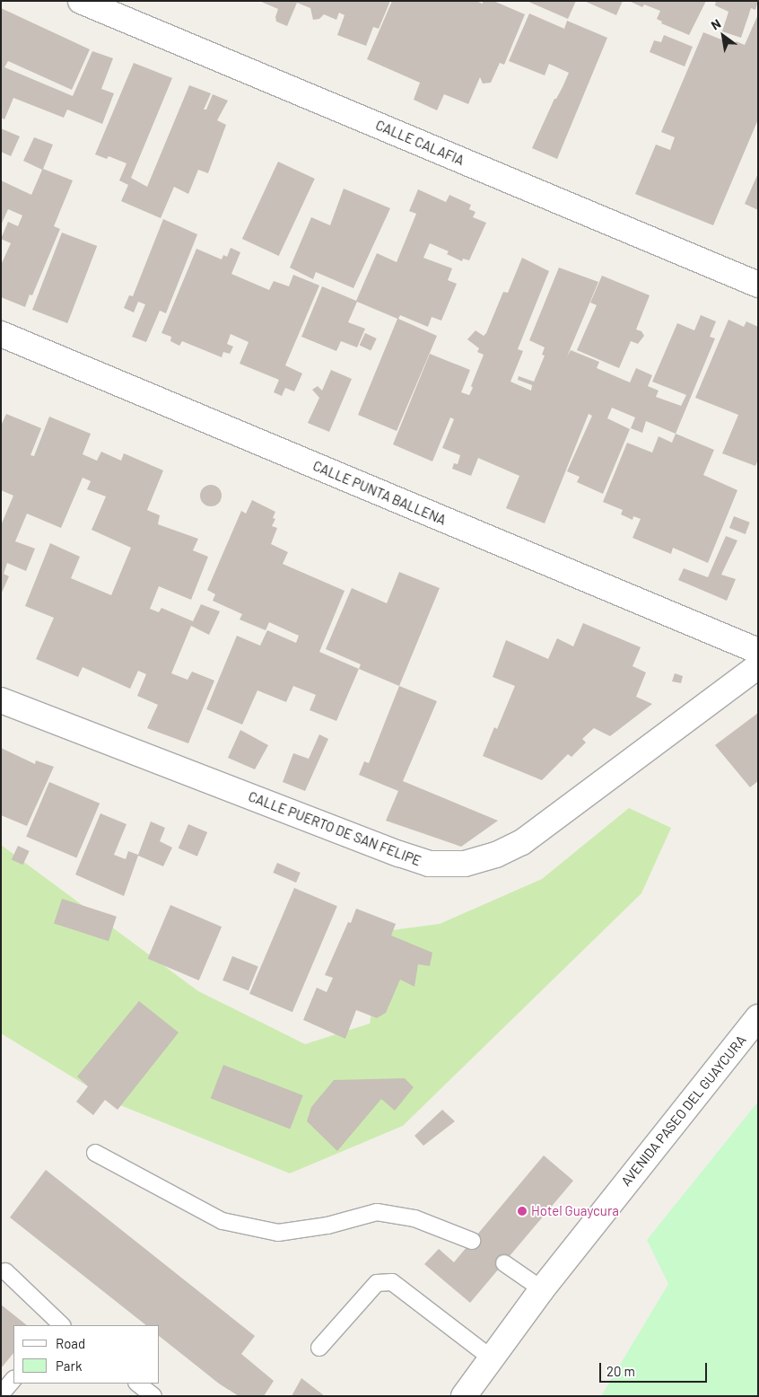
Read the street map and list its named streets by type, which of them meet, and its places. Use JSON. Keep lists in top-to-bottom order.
{
  "streets": {
    "street": [
      "CALLE CALAFIA",
      "CALLE PUNTA BALLENA",
      "CALLE PUERTO DE SAN FELIPE",
      "AVENIDA PASEO DEL GUAYCURA"
    ]
  },
  "places": ["Hotel Guaycura"],
  "legend": ["Road", "Park"],
  "scale_bar": "20 m",
  "north": "top left"
}
